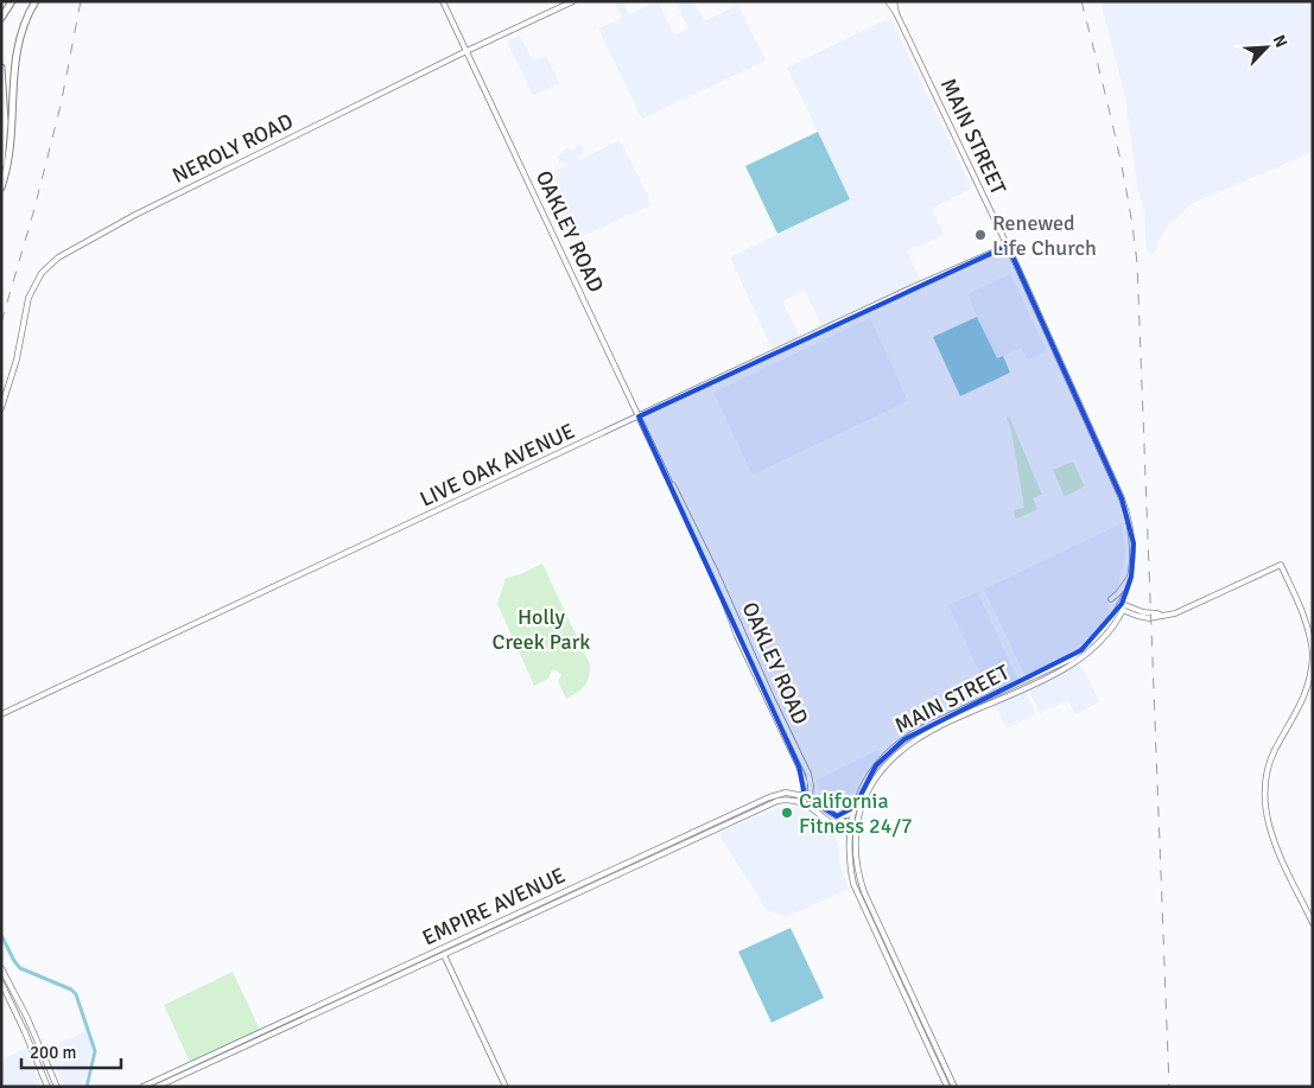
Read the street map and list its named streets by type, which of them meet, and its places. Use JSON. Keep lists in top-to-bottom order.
{
  "streets": {
    "main road": [
      "MAIN STREET",
      "NEROLY ROAD",
      "OAKLEY ROAD",
      "LIVE OAK AVENUE",
      "EMPIRE AVENUE"
    ]
  },
  "crossings": [
    ["MAIN STREET", "LIVE OAK AVENUE"],
    ["NEROLY ROAD", "OAKLEY ROAD"],
    ["OAKLEY ROAD", "LIVE OAK AVENUE"],
    ["OAKLEY ROAD", "EMPIRE AVENUE"]
  ],
  "parks": ["Holly Creek Park"],
  "places": ["Renewed Life Church", "California Fitness 24/7"],
  "scale_bar": "200 m",
  "north": "top right"
}
